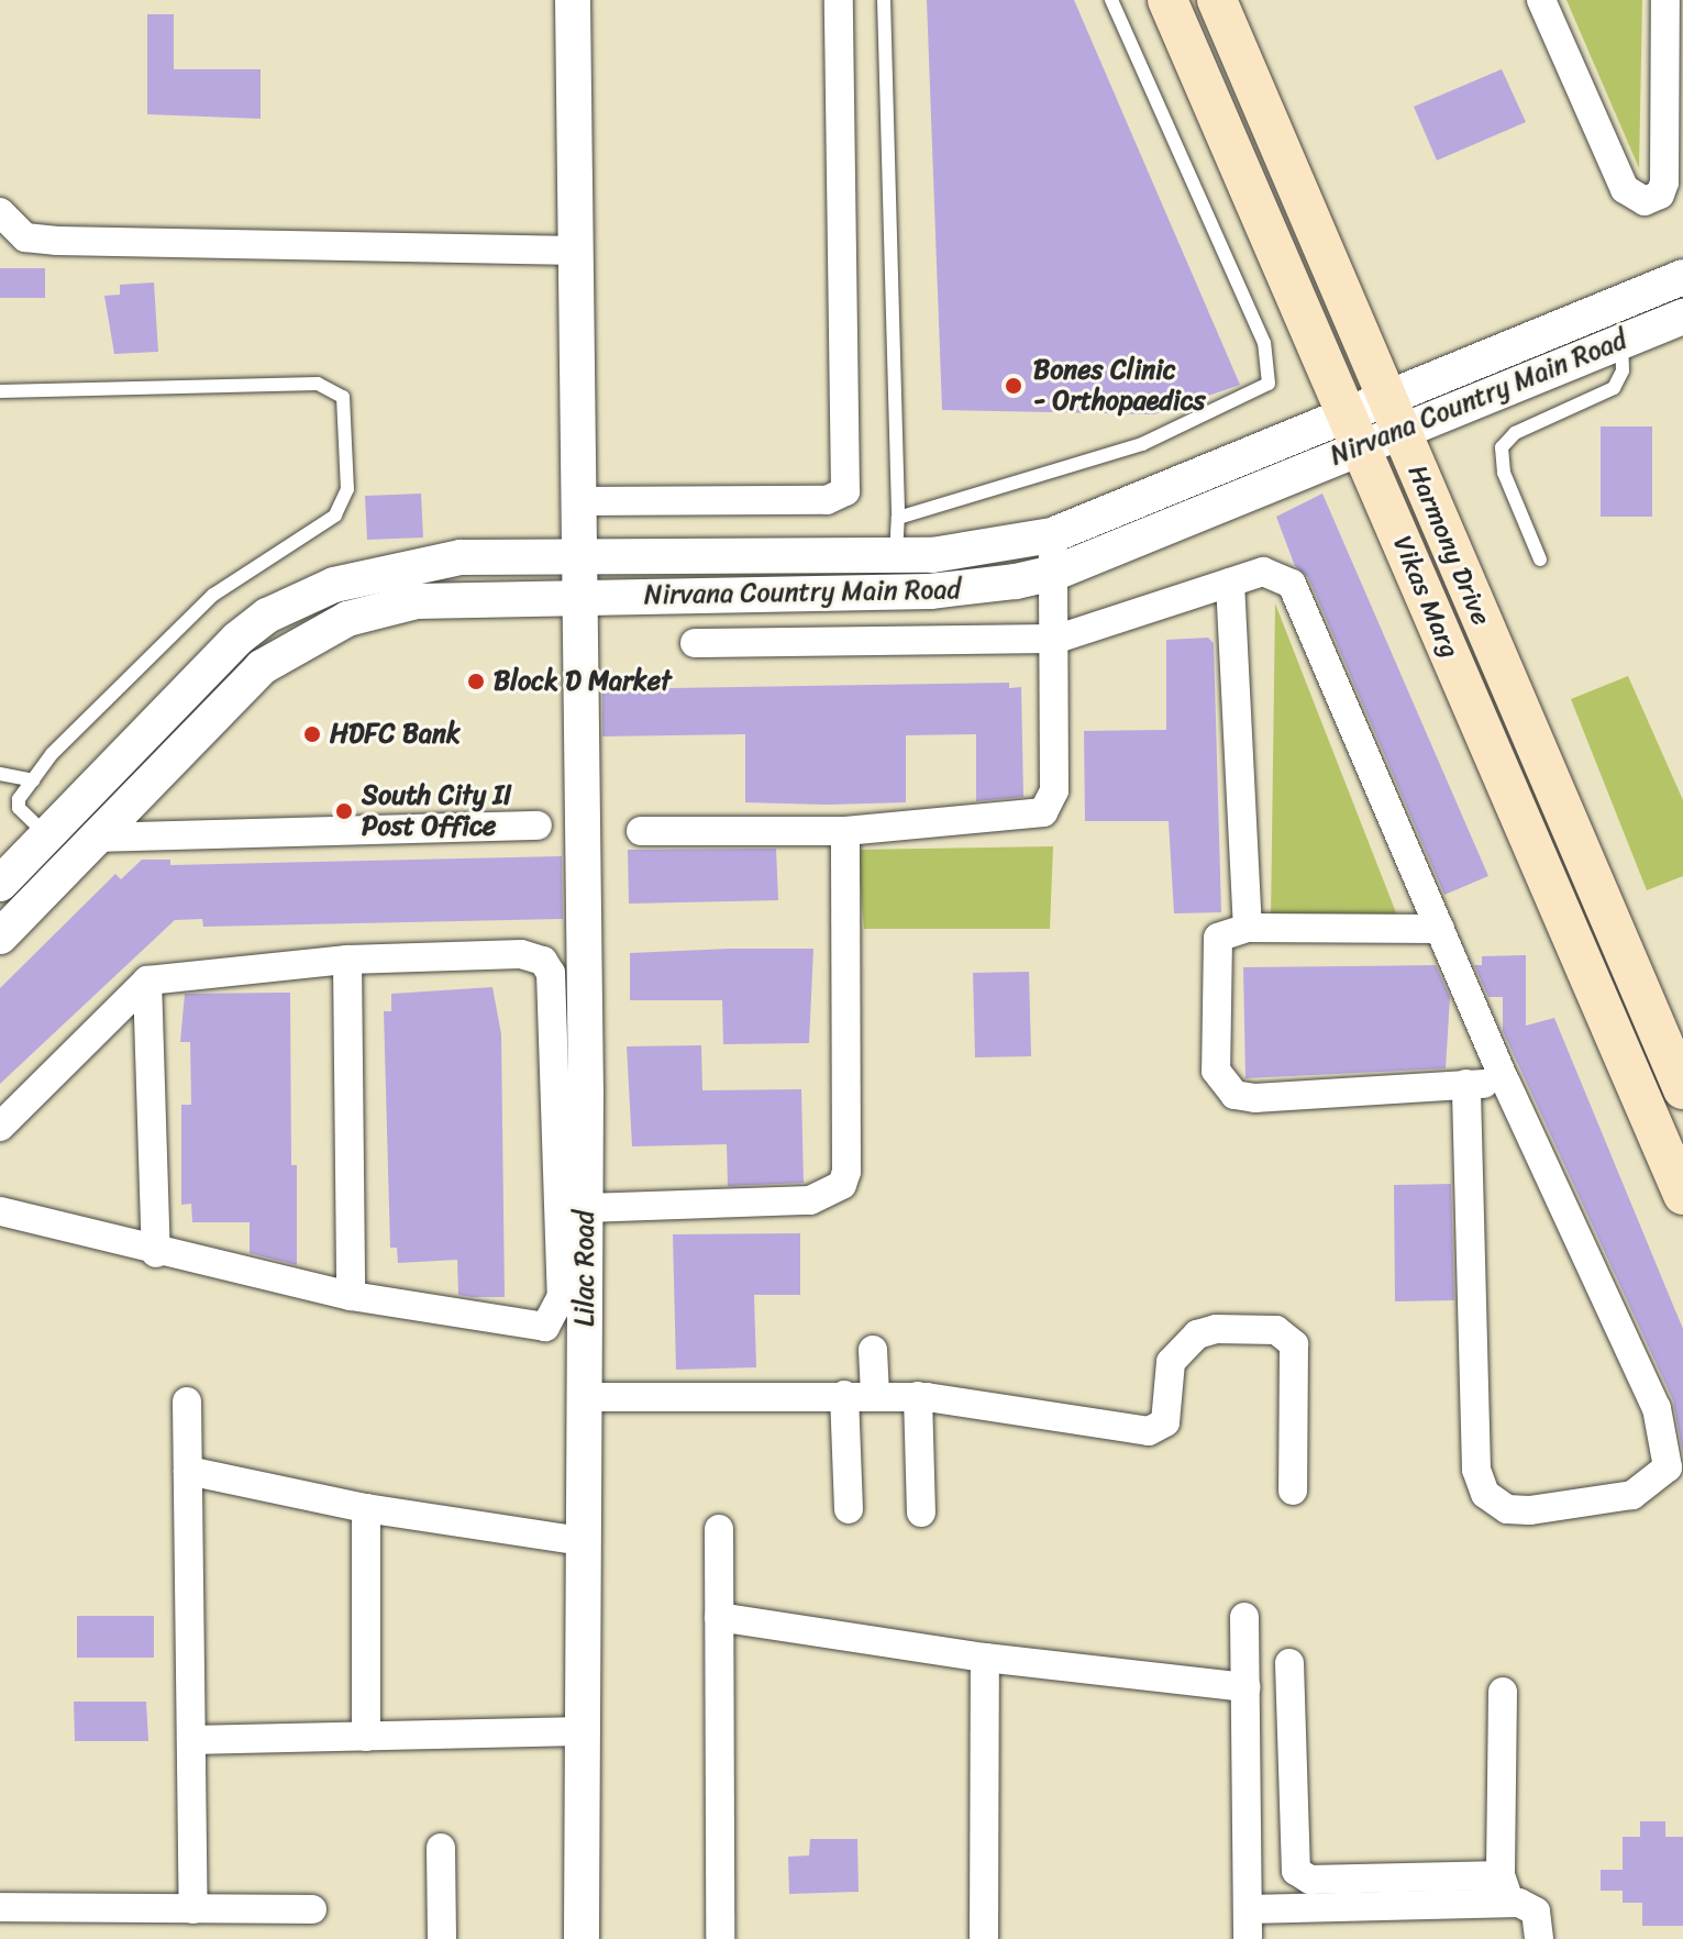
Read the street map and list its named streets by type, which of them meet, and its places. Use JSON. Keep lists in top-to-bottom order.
{
  "streets": {
    "main road": ["Harmony Drive", "Vikas Marg"],
    "street": ["Nirvana Country Main Road", "Lilac Road"]
  },
  "crossings": [
    ["Nirvana Country Main Road", "Harmony Drive"],
    ["Nirvana Country Main Road", "Vikas Marg"],
    ["Nirvana Country Main Road", "Lilac Road"]
  ],
  "places": [
    "Bones Clinic - Orthopaedics",
    "Block D Market",
    "HDFC Bank",
    "South City II Post Office"
  ]
}
